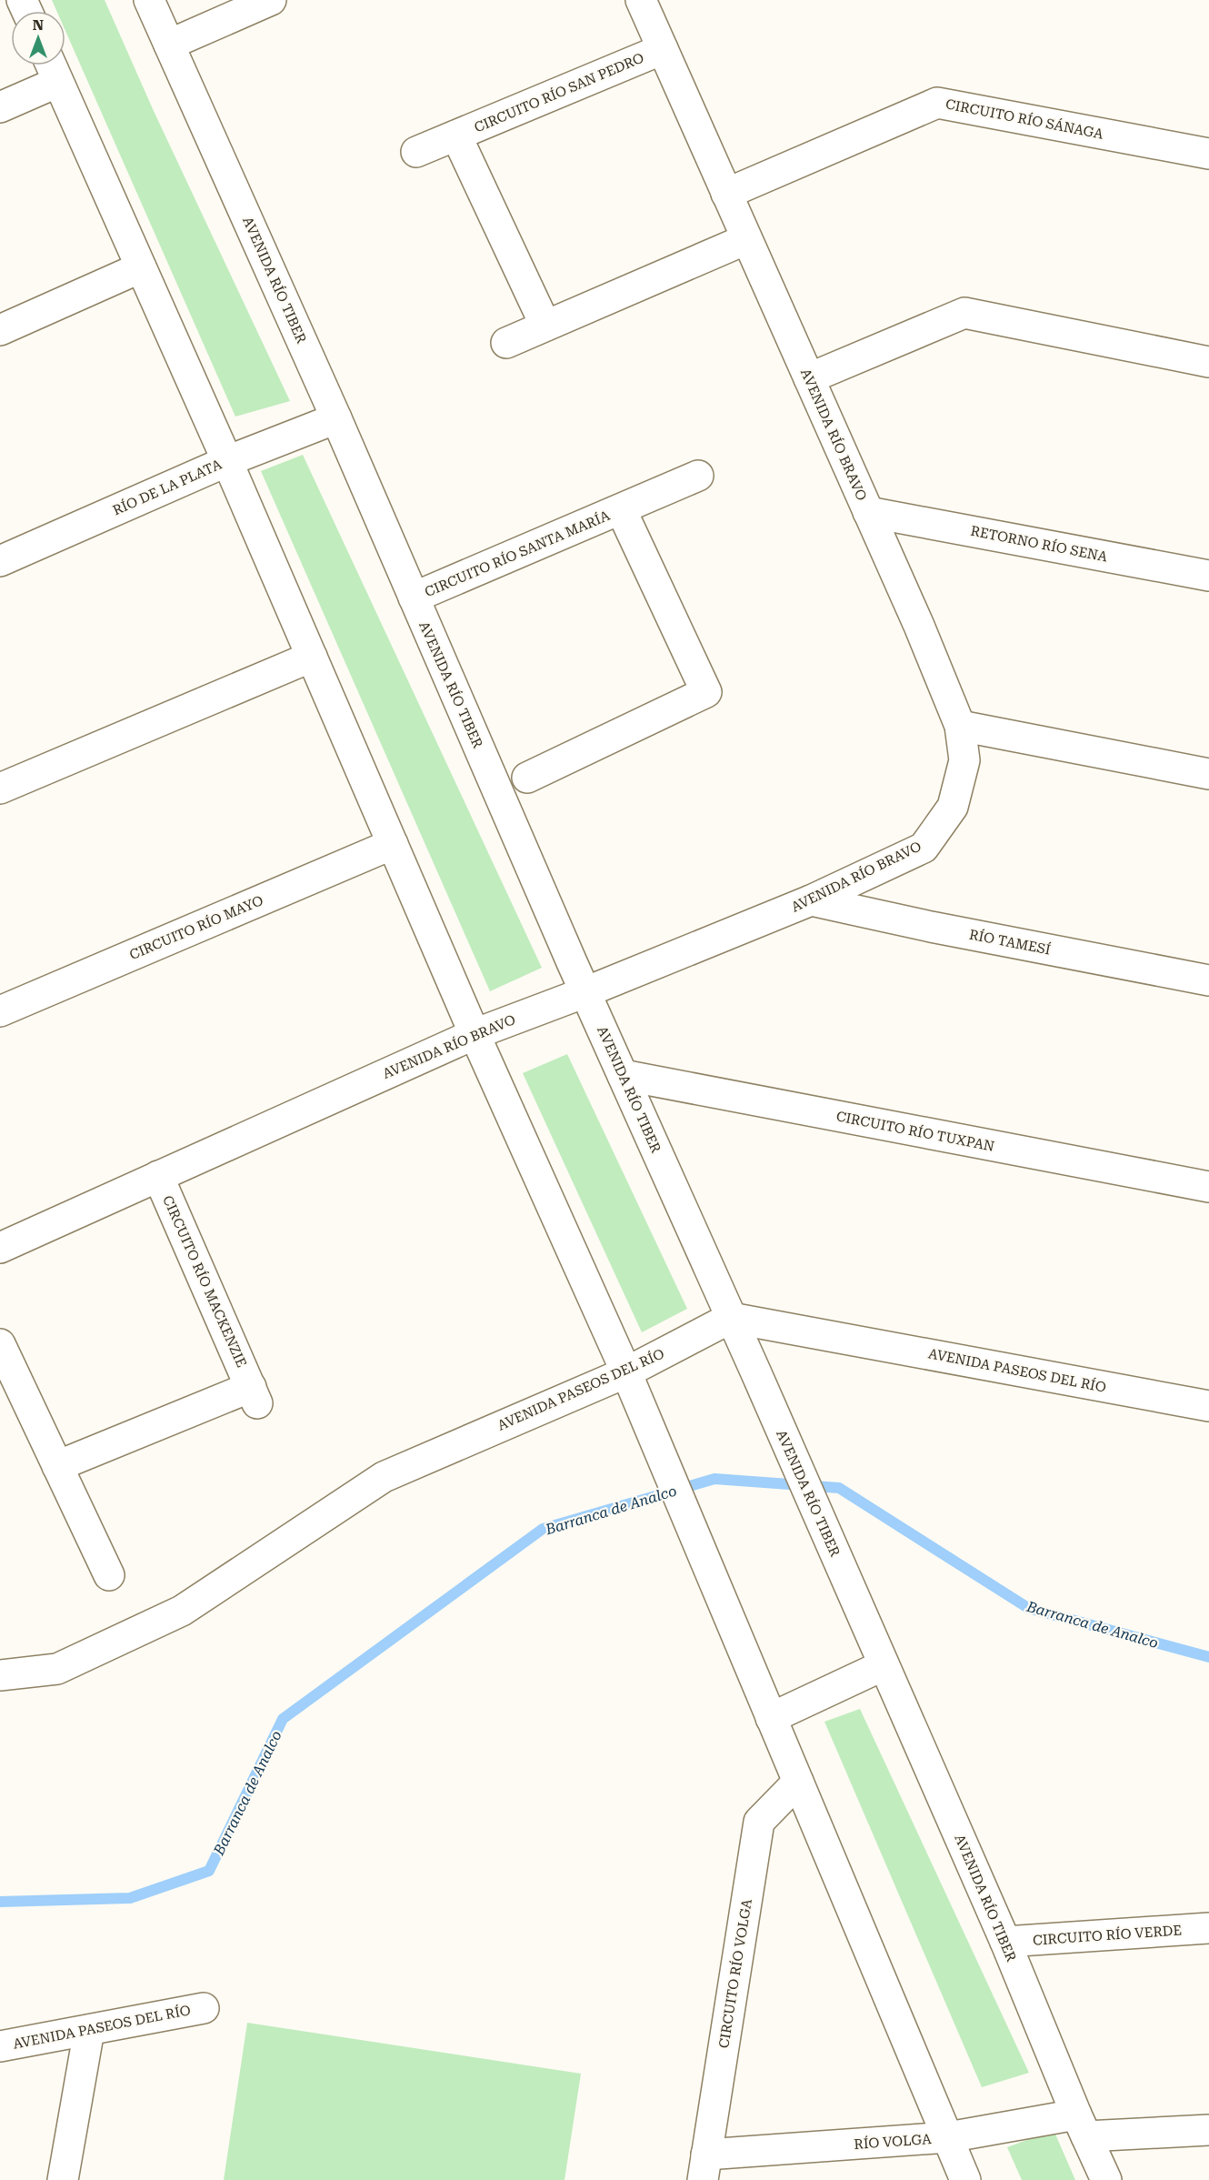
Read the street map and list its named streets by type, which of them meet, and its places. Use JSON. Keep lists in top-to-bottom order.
{
  "streets": {
    "street": [
      "CIRCUITO RÍO SAN PEDRO",
      "CIRCUITO RÍO SÁNAGA",
      "AVENIDA RÍO TIBER",
      "AVENIDA RÍO BRAVO",
      "RÍO DE LA PLATA",
      "RETORNO RÍO SENA",
      "CIRCUITO RÍO SANTA MARÍA",
      "CIRCUITO RÍO MAYO",
      "RÍO TAMESÍ",
      "CIRCUITO RÍO TUXPAN",
      "CIRCUITO RÍO MACKENZIE",
      "AVENIDA PASEOS DEL RÍO",
      "CIRCUITO RÍO VERDE",
      "CIRCUITO RÍO VOLGA",
      "RÍO VOLGA"
    ]
  },
  "crossings": [
    ["CIRCUITO RÍO SAN PEDRO", "AVENIDA RÍO BRAVO"],
    ["CIRCUITO RÍO SÁNAGA", "AVENIDA RÍO BRAVO"],
    ["AVENIDA RÍO TIBER", "AVENIDA RÍO BRAVO"],
    ["AVENIDA RÍO TIBER", "RÍO DE LA PLATA"],
    ["AVENIDA RÍO TIBER", "CIRCUITO RÍO SANTA MARÍA"],
    ["AVENIDA RÍO TIBER", "CIRCUITO RÍO TUXPAN"],
    ["AVENIDA RÍO TIBER", "AVENIDA PASEOS DEL RÍO"],
    ["AVENIDA RÍO TIBER", "CIRCUITO RÍO VERDE"],
    ["AVENIDA RÍO TIBER", "RÍO VOLGA"],
    ["AVENIDA RÍO BRAVO", "RETORNO RÍO SENA"],
    ["AVENIDA RÍO BRAVO", "RÍO TAMESÍ"],
    ["AVENIDA RÍO BRAVO", "CIRCUITO RÍO MACKENZIE"],
    ["CIRCUITO RÍO VOLGA", "RÍO VOLGA"]
  ],
  "water": ["Barranca de Analco"],
  "north": "top"
}
